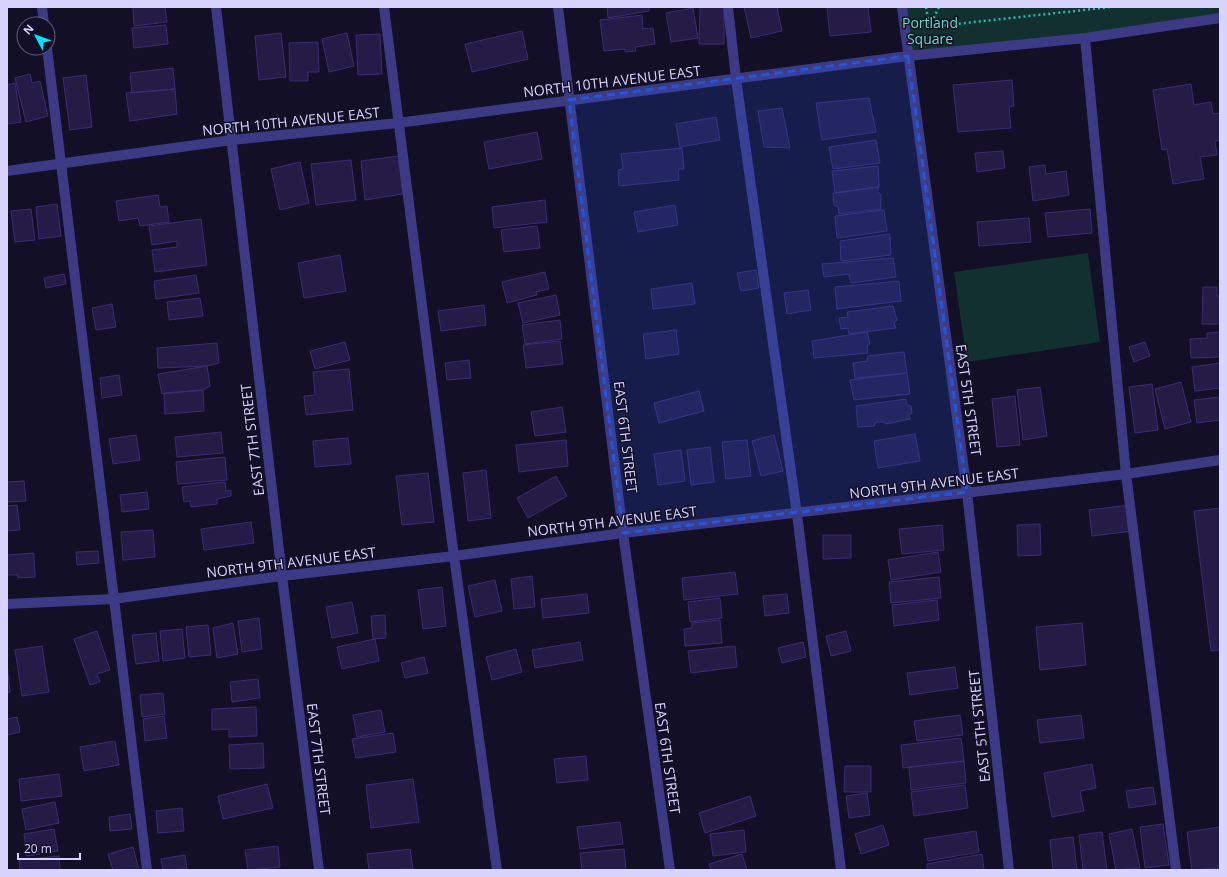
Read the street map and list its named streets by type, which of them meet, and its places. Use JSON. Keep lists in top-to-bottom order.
{
  "streets": {
    "street": [
      "NORTH 10TH AVENUE EAST",
      "EAST 5TH STREET",
      "EAST 6TH STREET",
      "EAST 7TH STREET",
      "NORTH 9TH AVENUE EAST"
    ]
  },
  "crossings": [
    ["NORTH 10TH AVENUE EAST", "EAST 5TH STREET"],
    ["NORTH 10TH AVENUE EAST", "EAST 6TH STREET"],
    ["NORTH 10TH AVENUE EAST", "EAST 7TH STREET"],
    ["EAST 5TH STREET", "NORTH 9TH AVENUE EAST"],
    ["EAST 6TH STREET", "NORTH 9TH AVENUE EAST"],
    ["EAST 7TH STREET", "NORTH 9TH AVENUE EAST"]
  ],
  "parks": ["Portland Square"],
  "scale_bar": "20 m",
  "north": "top left"
}
